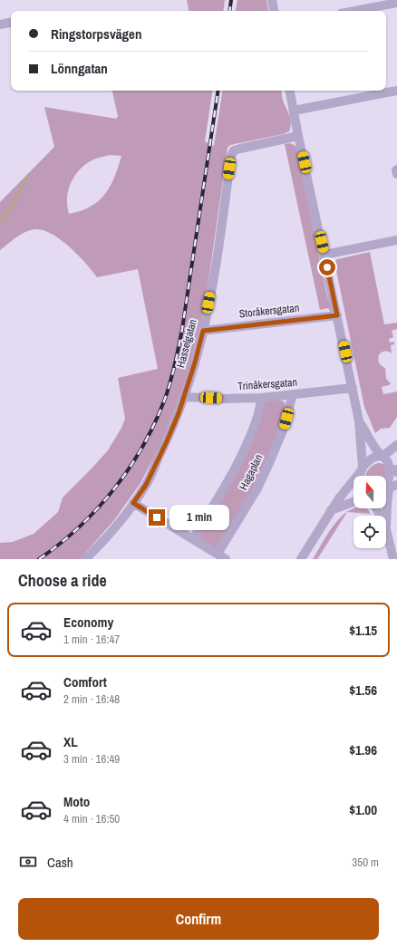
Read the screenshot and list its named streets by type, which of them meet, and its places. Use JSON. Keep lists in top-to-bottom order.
{
  "streets": {
    "street": [
      "Storåkersgatan",
      "Hasselgatan",
      "Trinåkersgatan",
      "Hagaplan"
    ]
  },
  "crossings": [
    ["Storåkersgatan", "Hasselgatan"],
    ["Hasselgatan", "Trinåkersgatan"],
    ["Trinåkersgatan", "Hagaplan"]
  ],
  "north": "top",
  "page": {
    "banner": ["Ringstorpsvägen", "Lönngatan"],
    "bubble": "1 min",
    "heading": "Choose a ride",
    "list": [
      {
        "name": "Economy",
        "note": "1 min · 16:47",
        "value": "$1.15"
      },
      {
        "name": "Comfort",
        "note": "2 min · 16:48",
        "value": "$1.56"
      },
      {
        "name": "XL",
        "note": "3 min · 16:49",
        "value": "$1.96"
      },
      {
        "name": "Moto",
        "note": "4 min · 16:50",
        "value": "$1.00"
      }
    ],
    "pay": ["Cash", "350 m"],
    "buttons": "Confirm"
  }
}
